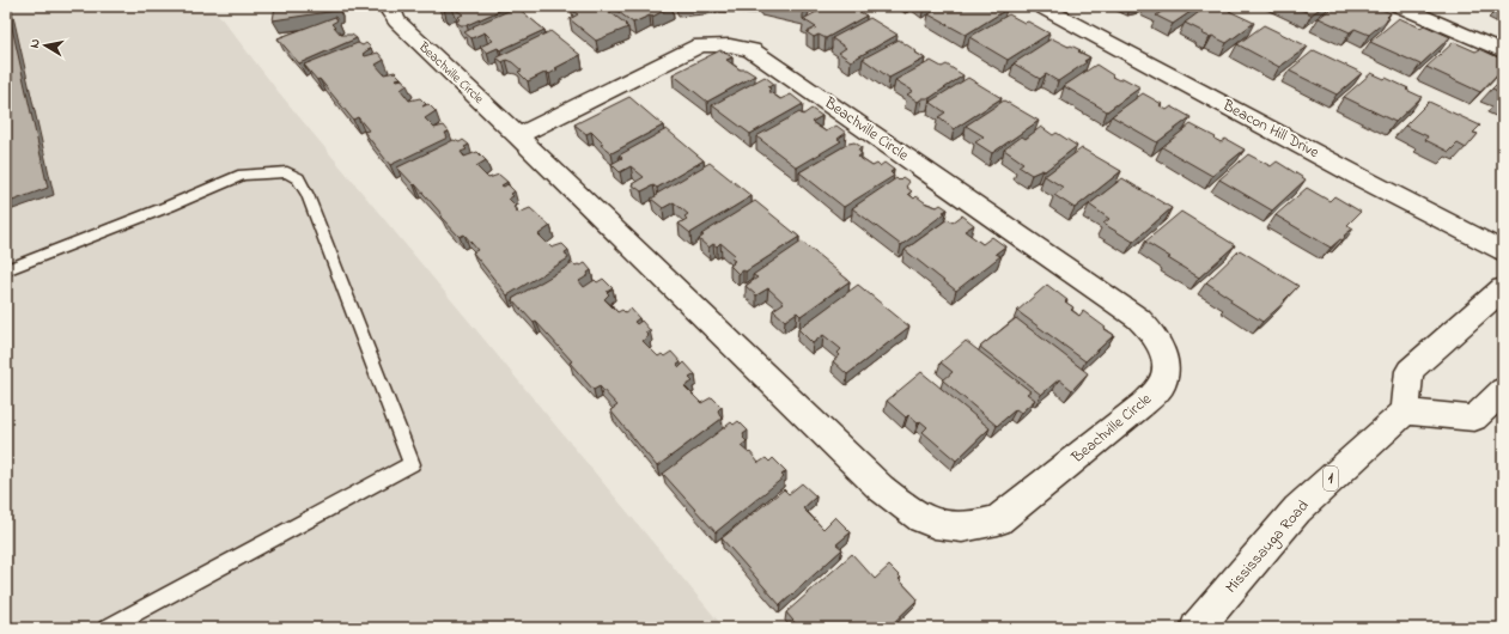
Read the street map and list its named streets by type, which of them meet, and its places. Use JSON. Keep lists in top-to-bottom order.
{
  "streets": {
    "street": [
      "Beachville Circle",
      "Beacon Hill Drive",
      "1",
      "Mississauga Road"
    ]
  },
  "north": "left"
}
